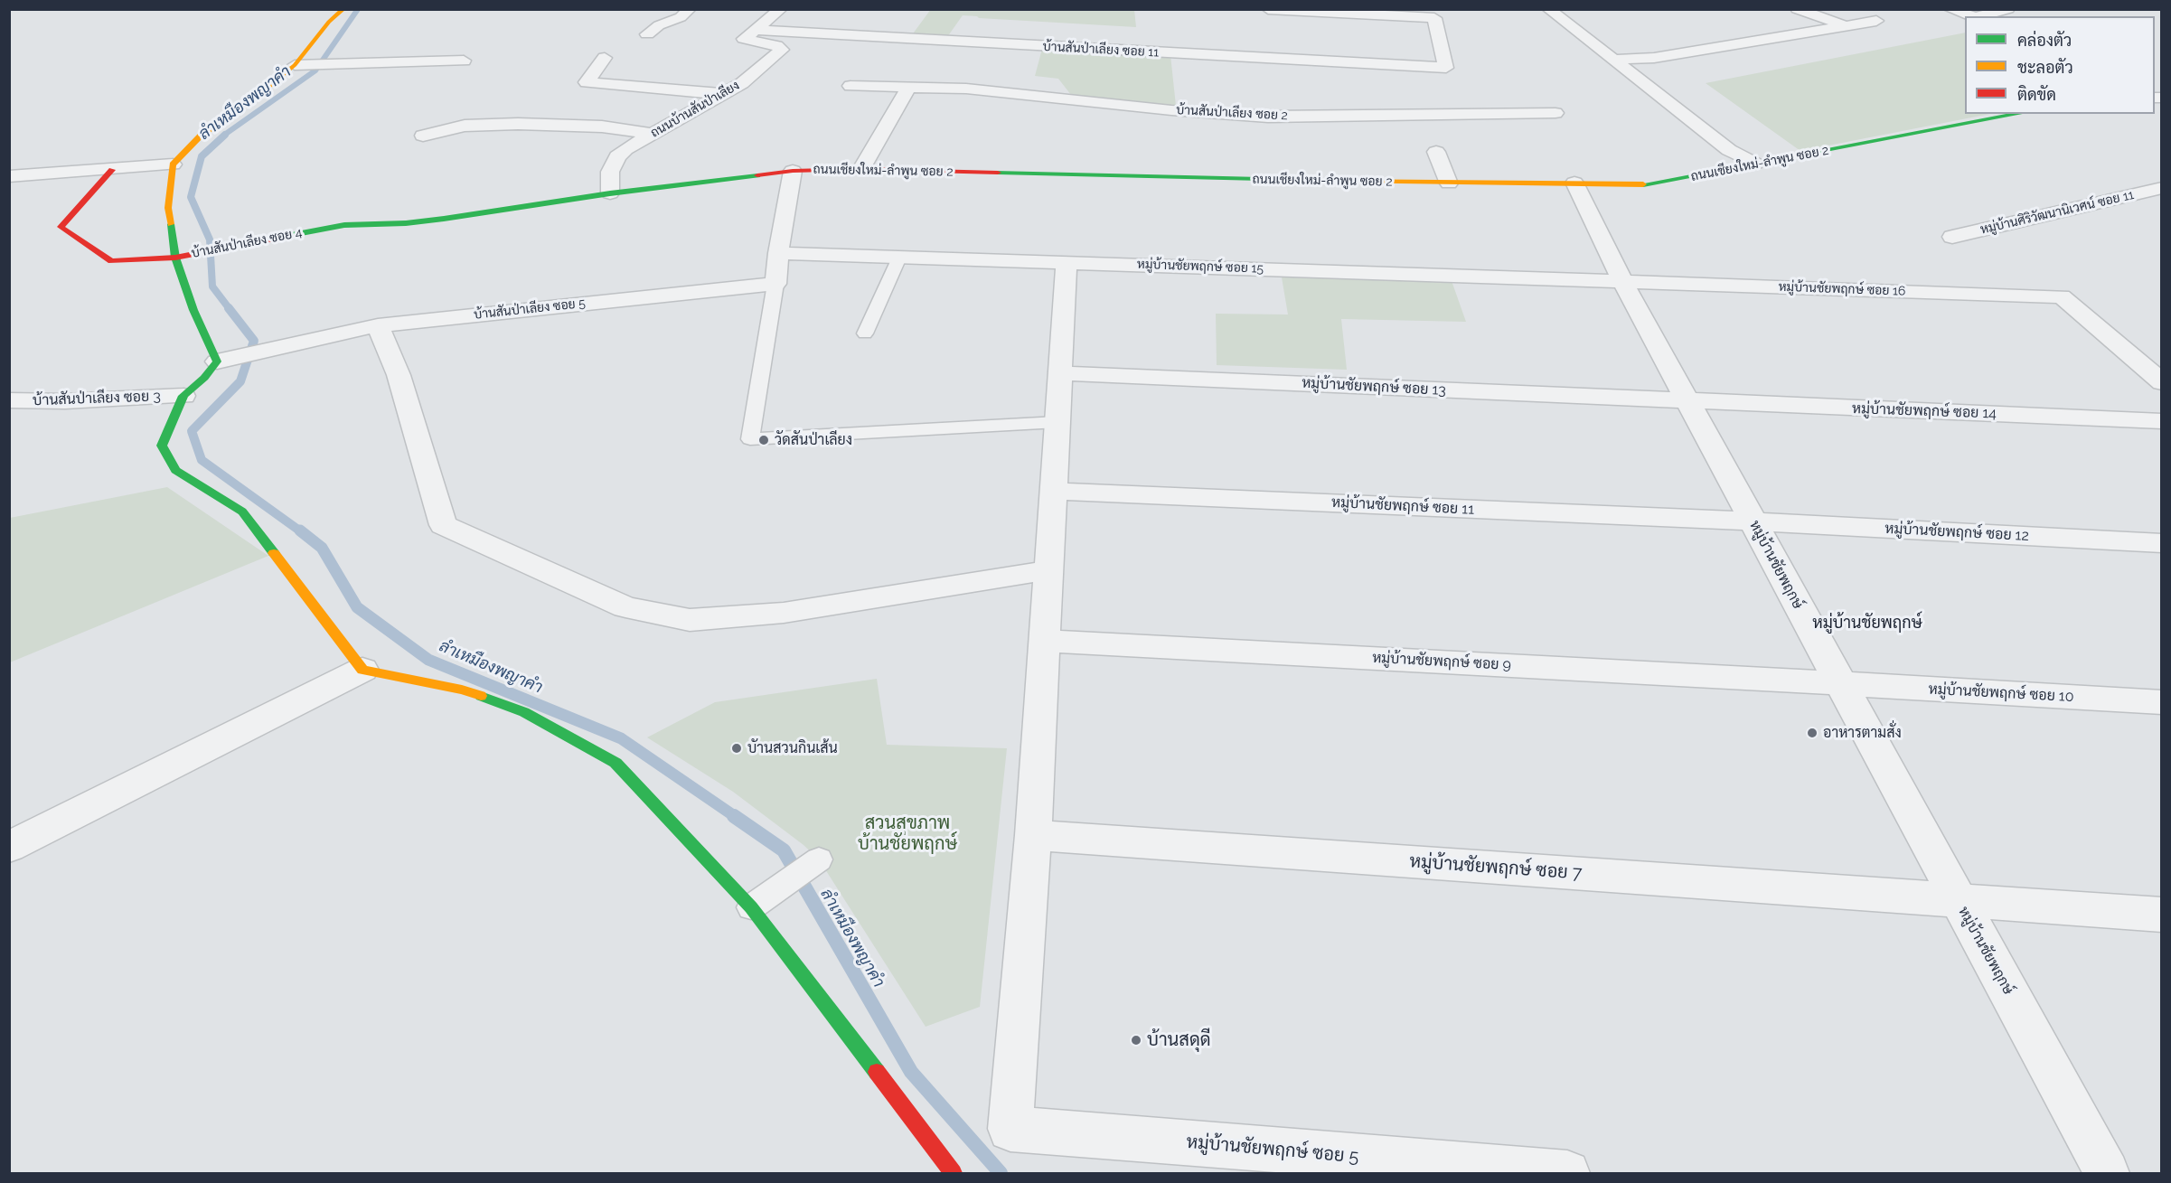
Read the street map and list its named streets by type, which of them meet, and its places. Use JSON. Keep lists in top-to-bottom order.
{
  "streets": {
    "street": [
      "บ้านสันป่าเลียง ซอย 11",
      "ถนนบ้านสันป่าเลียง",
      "บ้านสันป่าเลียง ซอย 2",
      "ถนนเชียงใหม่-ลำพูน ซอย 2",
      "หมู่บ้านศิริวัฒนานิเวศน์ ซอย 11",
      "บ้านสันป่าเลียง ซอย 4",
      "หมู่บ้านชัยพฤกษ์ ซอย 15",
      "หมู่บ้านชัยพฤกษ์ ซอย 16",
      "บ้านสันป่าเลียง ซอย 5",
      "หมู่บ้านชัยพฤกษ์ ซอย 13",
      "บ้านสันป่าเลียง ซอย 3",
      "หมู่บ้านชัยพฤกษ์ ซอย 14",
      "หมู่บ้านชัยพฤกษ์ ซอย 11",
      "หมู่บ้านชัยพฤกษ์ ซอย 12",
      "หมู่บ้านชัยพฤกษ์",
      "หมู่บ้านชัยพฤกษ์ ซอย 9",
      "หมู่บ้านชัยพฤกษ์ ซอย 10",
      "หมู่บ้านชัยพฤกษ์ ซอย 7",
      "หมู่บ้านชัยพฤกษ์ ซอย 5"
    ]
  },
  "crossings": [
    ["บ้านสันป่าเลียง ซอย 11", "ถนนบ้านสันป่าเลียง"],
    ["ถนนบ้านสันป่าเลียง", "ถนนเชียงใหม่-ลำพูน ซอย 2"],
    ["ถนนบ้านสันป่าเลียง", "บ้านสันป่าเลียง ซอย 4"],
    ["ถนนเชียงใหม่-ลำพูน ซอย 2", "บ้านสันป่าเลียง ซอย 4"],
    ["ถนนเชียงใหม่-ลำพูน ซอย 2", "หมู่บ้านชัยพฤกษ์"],
    ["หมู่บ้านชัยพฤกษ์ ซอย 15", "หมู่บ้านชัยพฤกษ์ ซอย 16"],
    ["หมู่บ้านชัยพฤกษ์ ซอย 15", "หมู่บ้านชัยพฤกษ์"],
    ["หมู่บ้านชัยพฤกษ์ ซอย 16", "หมู่บ้านชัยพฤกษ์"],
    ["หมู่บ้านชัยพฤกษ์ ซอย 13", "หมู่บ้านชัยพฤกษ์ ซอย 14"],
    ["หมู่บ้านชัยพฤกษ์ ซอย 13", "หมู่บ้านชัยพฤกษ์"],
    ["หมู่บ้านชัยพฤกษ์ ซอย 14", "หมู่บ้านชัยพฤกษ์"],
    ["หมู่บ้านชัยพฤกษ์ ซอย 11", "หมู่บ้านชัยพฤกษ์ ซอย 12"],
    ["หมู่บ้านชัยพฤกษ์ ซอย 11", "หมู่บ้านชัยพฤกษ์"],
    ["หมู่บ้านชัยพฤกษ์ ซอย 12", "หมู่บ้านชัยพฤกษ์"],
    ["หมู่บ้านชัยพฤกษ์", "หมู่บ้านชัยพฤกษ์ ซอย 9"],
    ["หมู่บ้านชัยพฤกษ์", "หมู่บ้านชัยพฤกษ์ ซอย 10"],
    ["หมู่บ้านชัยพฤกษ์", "หมู่บ้านชัยพฤกษ์ ซอย 7"],
    ["หมู่บ้านชัยพฤกษ์ ซอย 9", "หมู่บ้านชัยพฤกษ์ ซอย 10"],
    ["หมู่บ้านชัยพฤกษ์ ซอย 7", "หมู่บ้านชัยพฤกษ์ ซอย 5"]
  ],
  "districts": ["หมู่บ้านชัยพฤกษ์"],
  "water": ["ลำเหมืองพญาคำ"],
  "parks": ["สวนสุขภาพ บ้านชัยพฤกษ์"],
  "places": [
    "วัดสันป่าเลียง",
    "อาหารตามสั่ง",
    "บัานสวนกินเส้น",
    "บ้านสดุดี"
  ],
  "legend": ["คล่องตัว", "ชะลอตัว", "ติดขัด"]
}
